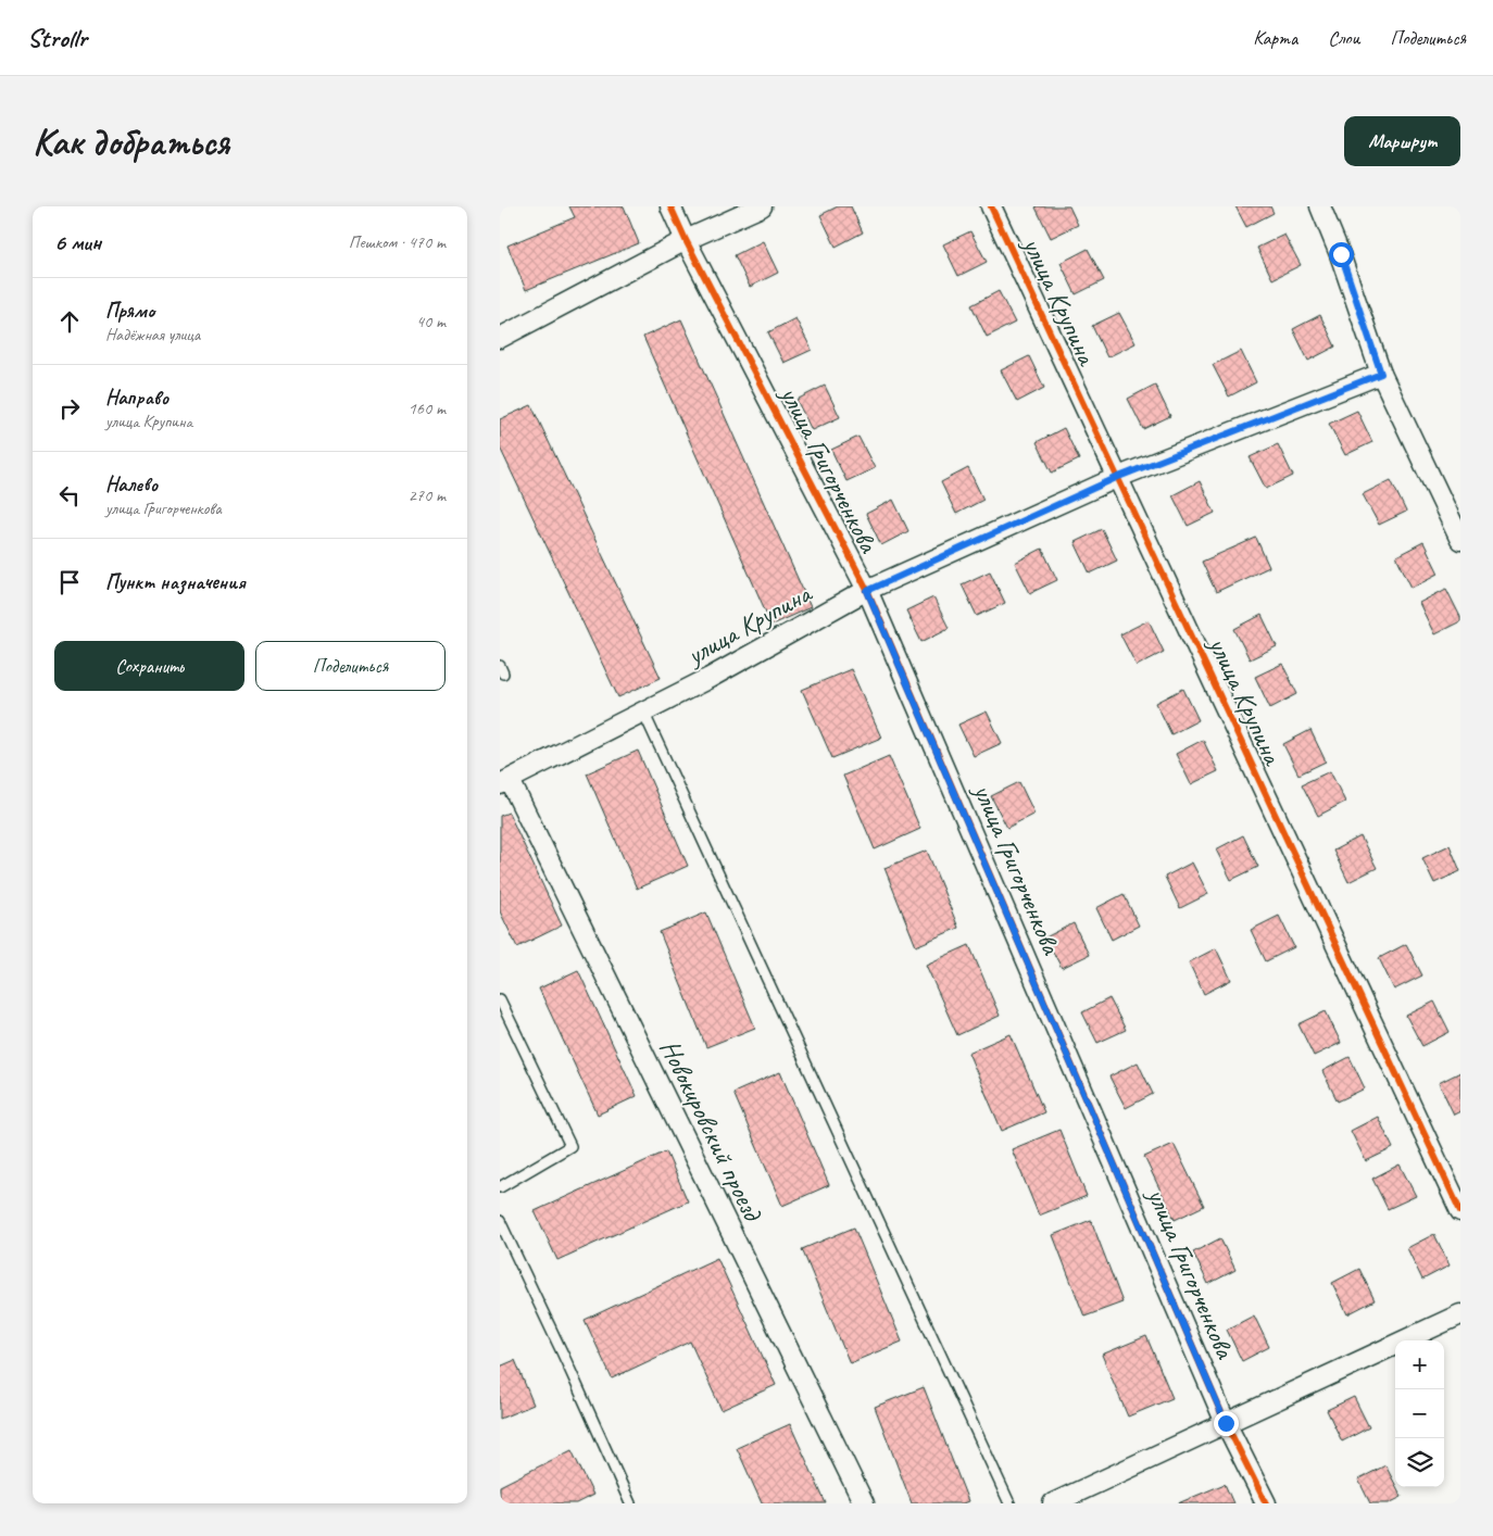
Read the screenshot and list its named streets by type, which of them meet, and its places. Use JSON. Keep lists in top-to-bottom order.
{
  "streets": {
    "street": ["улица Крупина", "улица Григорченкова", "Новокировский проезд"]
  },
  "crossings": [
    ["улица Крупина", "улица Григорченкова"],
    ["улица Крупина", "Новокировский проезд"]
  ],
  "page": {
    "header": "Strollr",
    "nav": ["Карта", "Слои", "Поделиться"],
    "buttons": [
      "Маршрут",
      ["Сохранить", "Поделиться"]
    ],
    "title": "Как добраться",
    "heading": ["6 мин", "Пешком · 470 m"],
    "list": [
      ["Прямо", "Надёжная улица", "40 m"],
      ["Направо", "улица Крупина", "160 m"],
      ["Налево", "улица Григорченкова", "270 m"],
      "Пункт назначения"
    ],
    "map_buttons": ["+", "−"]
  }
}
